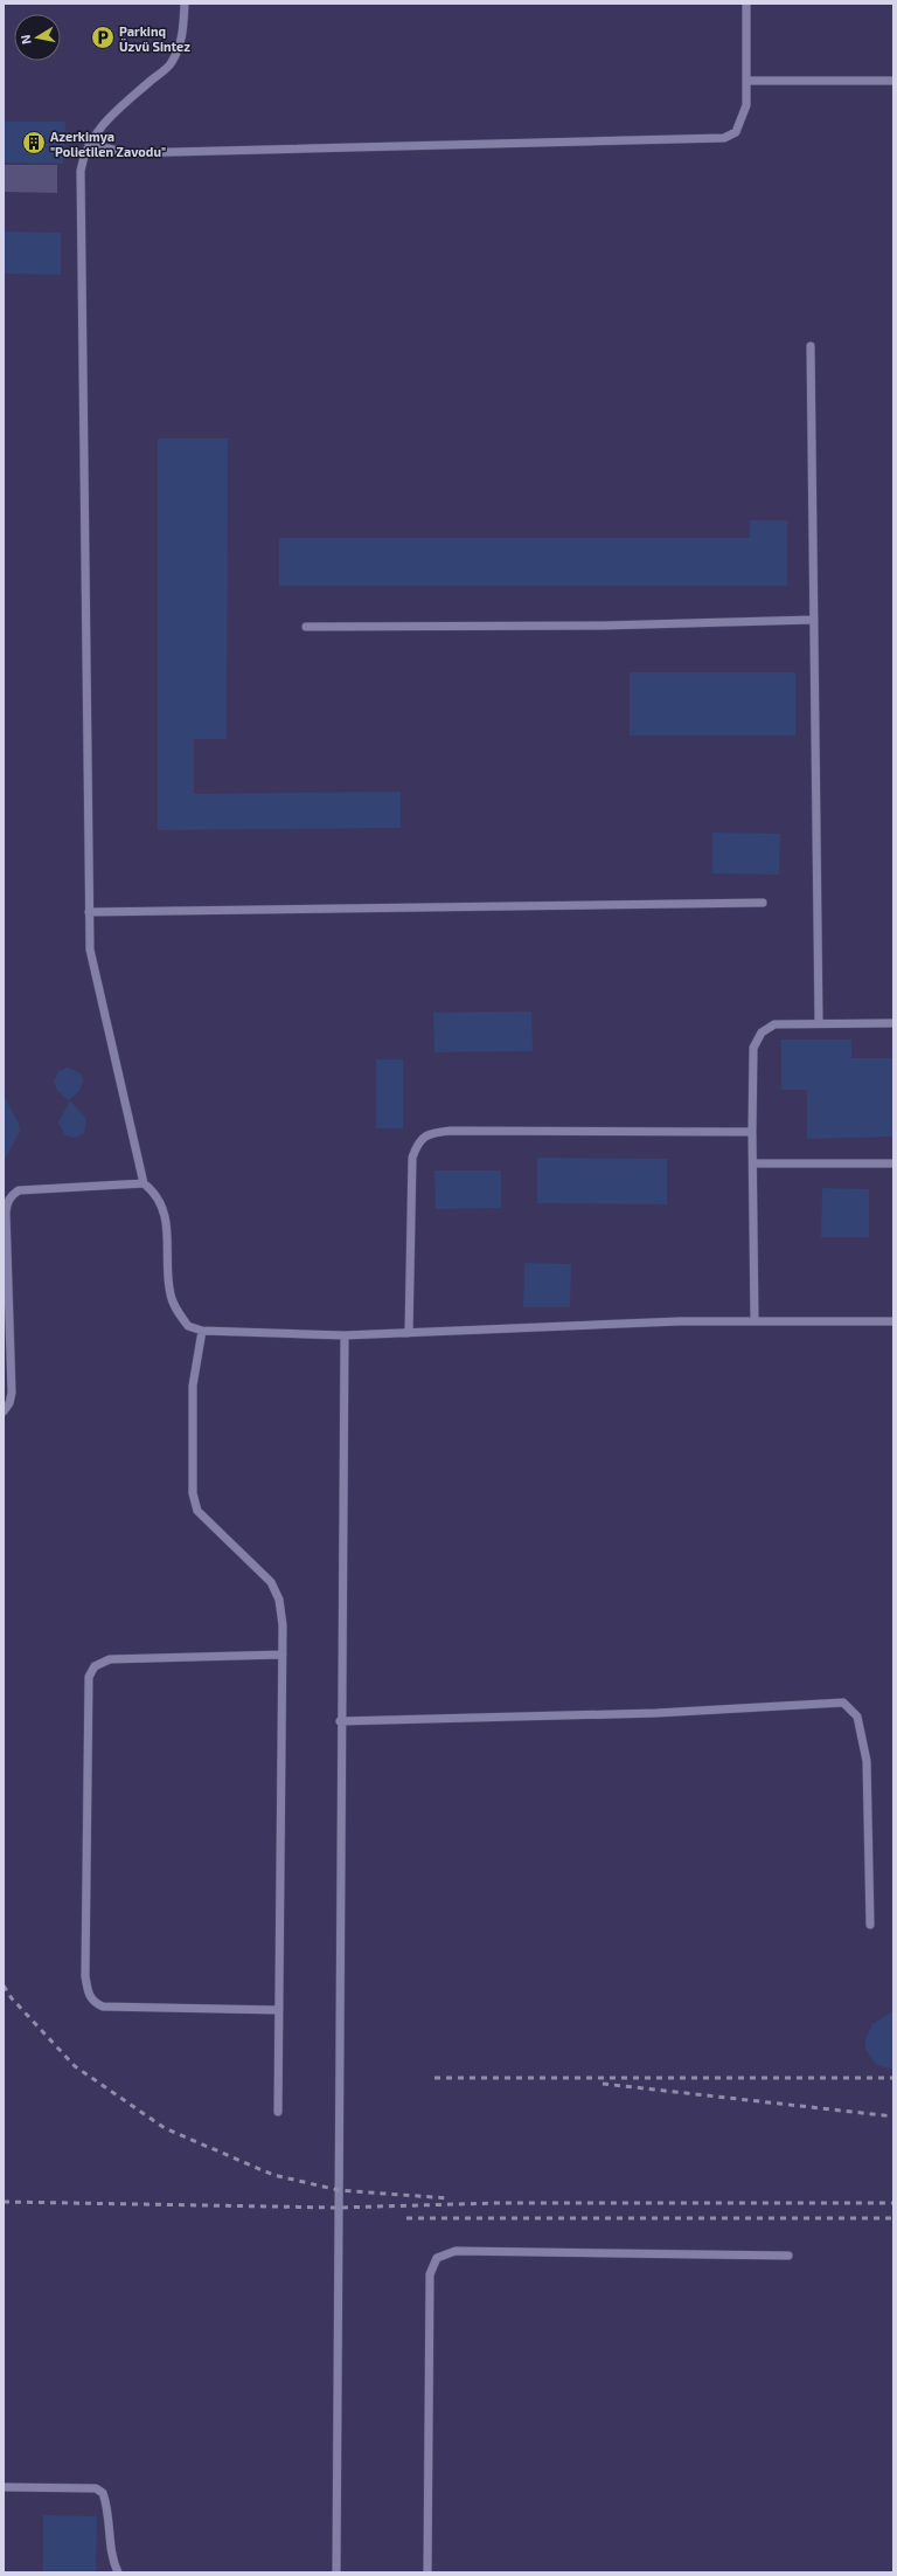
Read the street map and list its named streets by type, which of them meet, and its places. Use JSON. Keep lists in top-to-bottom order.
{
  "places": {
    "parking": ["Parkinq Üzvü Sintez"],
    "building": ["Azerkimya \"Polietilen Zavodu\""]
  },
  "north": "left"
}
